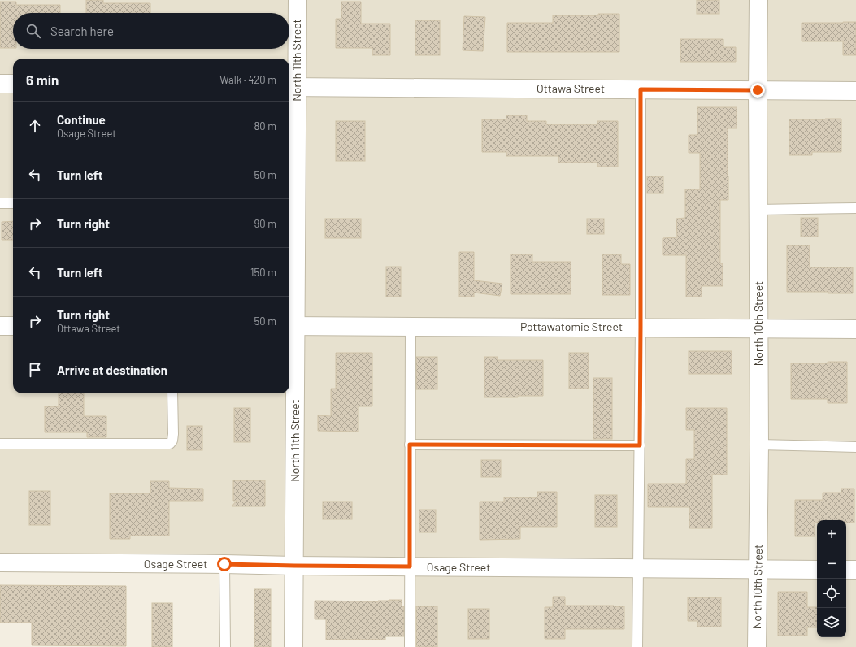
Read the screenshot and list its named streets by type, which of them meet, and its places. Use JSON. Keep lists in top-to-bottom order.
{
  "streets": {
    "street": [
      "North 11th Street",
      "Ottawa Street",
      "North 10th Street",
      "Pottawatomie Street",
      "Osage Street"
    ]
  },
  "crossings": [
    ["North 11th Street", "Ottawa Street"],
    ["North 11th Street", "Pottawatomie Street"],
    ["North 11th Street", "Osage Street"],
    ["Ottawa Street", "North 10th Street"],
    ["North 10th Street", "Pottawatomie Street"],
    ["North 10th Street", "Osage Street"]
  ],
  "page": {
    "search": "Search here",
    "heading": ["6 min", "Walk · 420 m"],
    "list": [
      ["Continue", "Osage Street", "80 m"],
      ["Turn left", "50 m"],
      ["Turn right", "90 m"],
      ["Turn left", "150 m"],
      ["Turn right", "Ottawa Street", "50 m"],
      "Arrive at destination"
    ],
    "map_buttons": ["+", "−"]
  }
}
